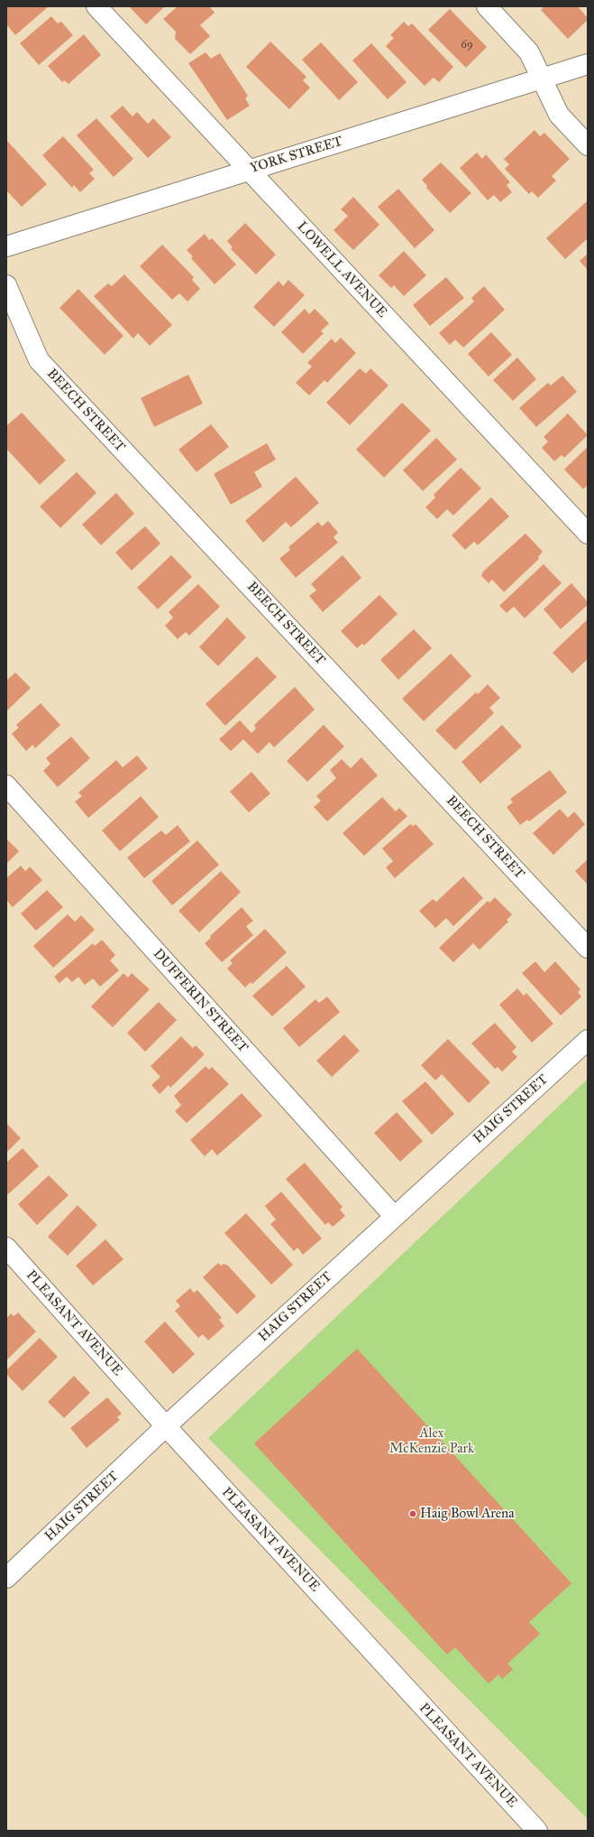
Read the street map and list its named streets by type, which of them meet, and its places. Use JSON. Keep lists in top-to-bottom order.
{
  "streets": {
    "street": [
      "YORK STREET",
      "LOWELL AVENUE",
      "BEECH STREET",
      "DUFFERIN STREET",
      "HAIG STREET",
      "PLEASANT AVENUE"
    ]
  },
  "crossings": [
    ["YORK STREET", "LOWELL AVENUE"],
    ["DUFFERIN STREET", "HAIG STREET"],
    ["HAIG STREET", "PLEASANT AVENUE"]
  ],
  "parks": ["Alex McKenzie Park"],
  "places": ["Haig Bowl Arena"],
  "house_numbers": ["69"]
}
